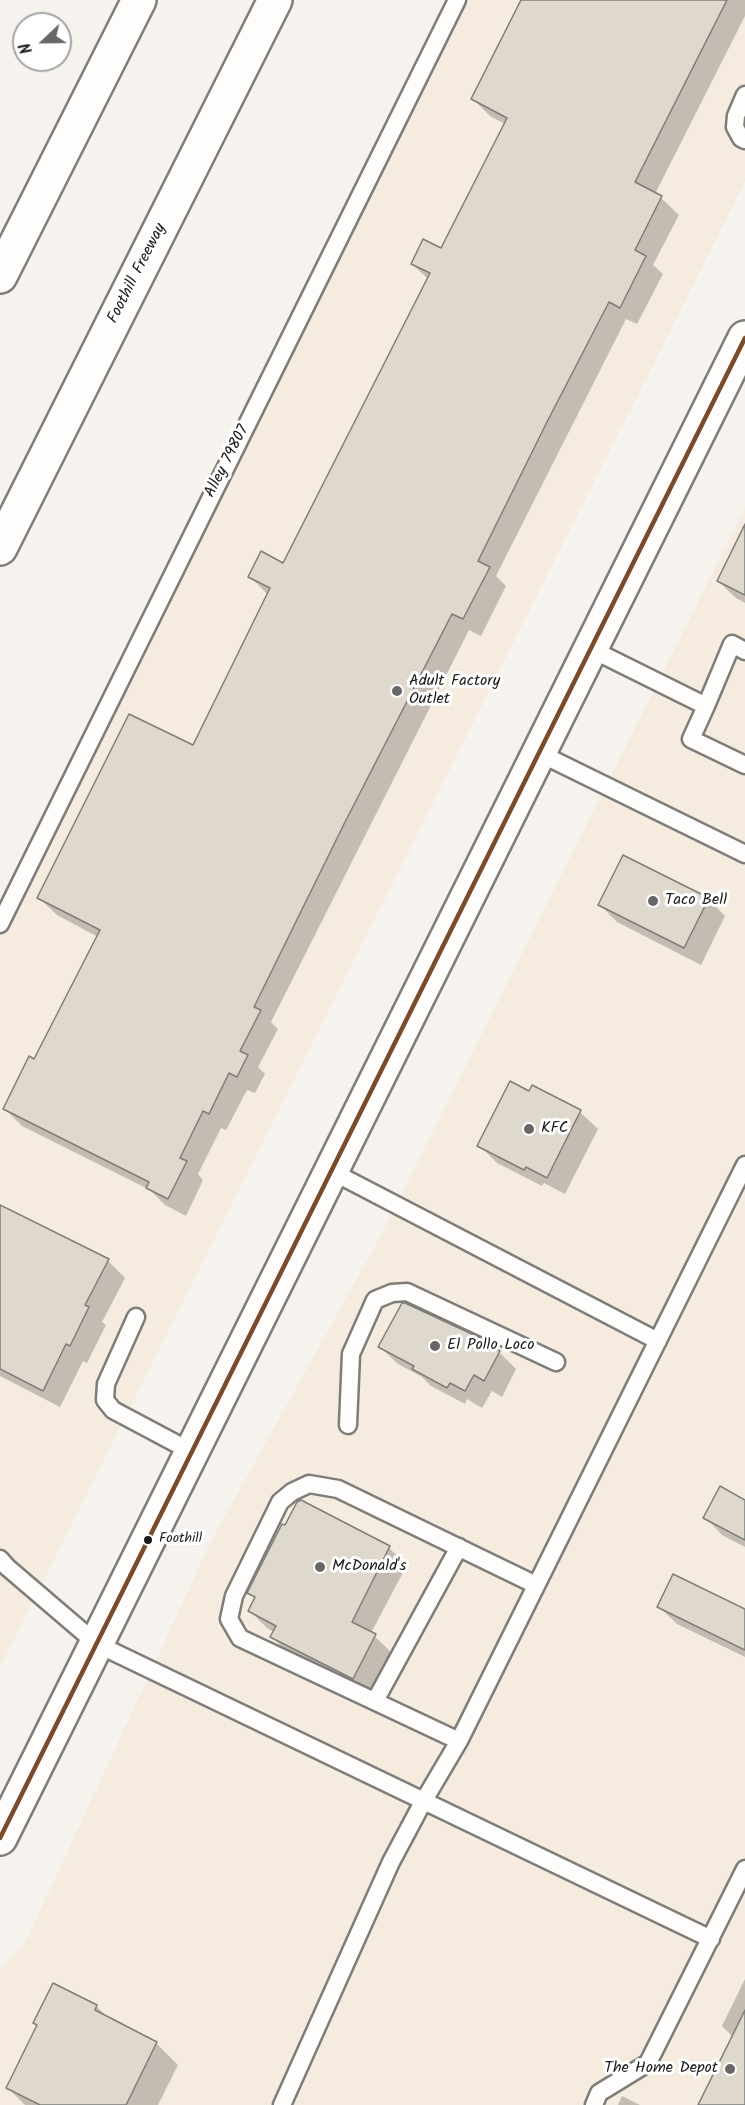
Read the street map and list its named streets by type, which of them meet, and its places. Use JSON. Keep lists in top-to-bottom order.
{
  "streets": {
    "main road": ["Foothill Freeway"],
    "lane": ["Alley 79807"]
  },
  "places": [
    "Adult Factory Outlet",
    "Taco Bell",
    "KFC",
    "El Pollo Loco",
    "Foothill",
    "McDonald's",
    "The Home Depot"
  ],
  "north": "left"
}
